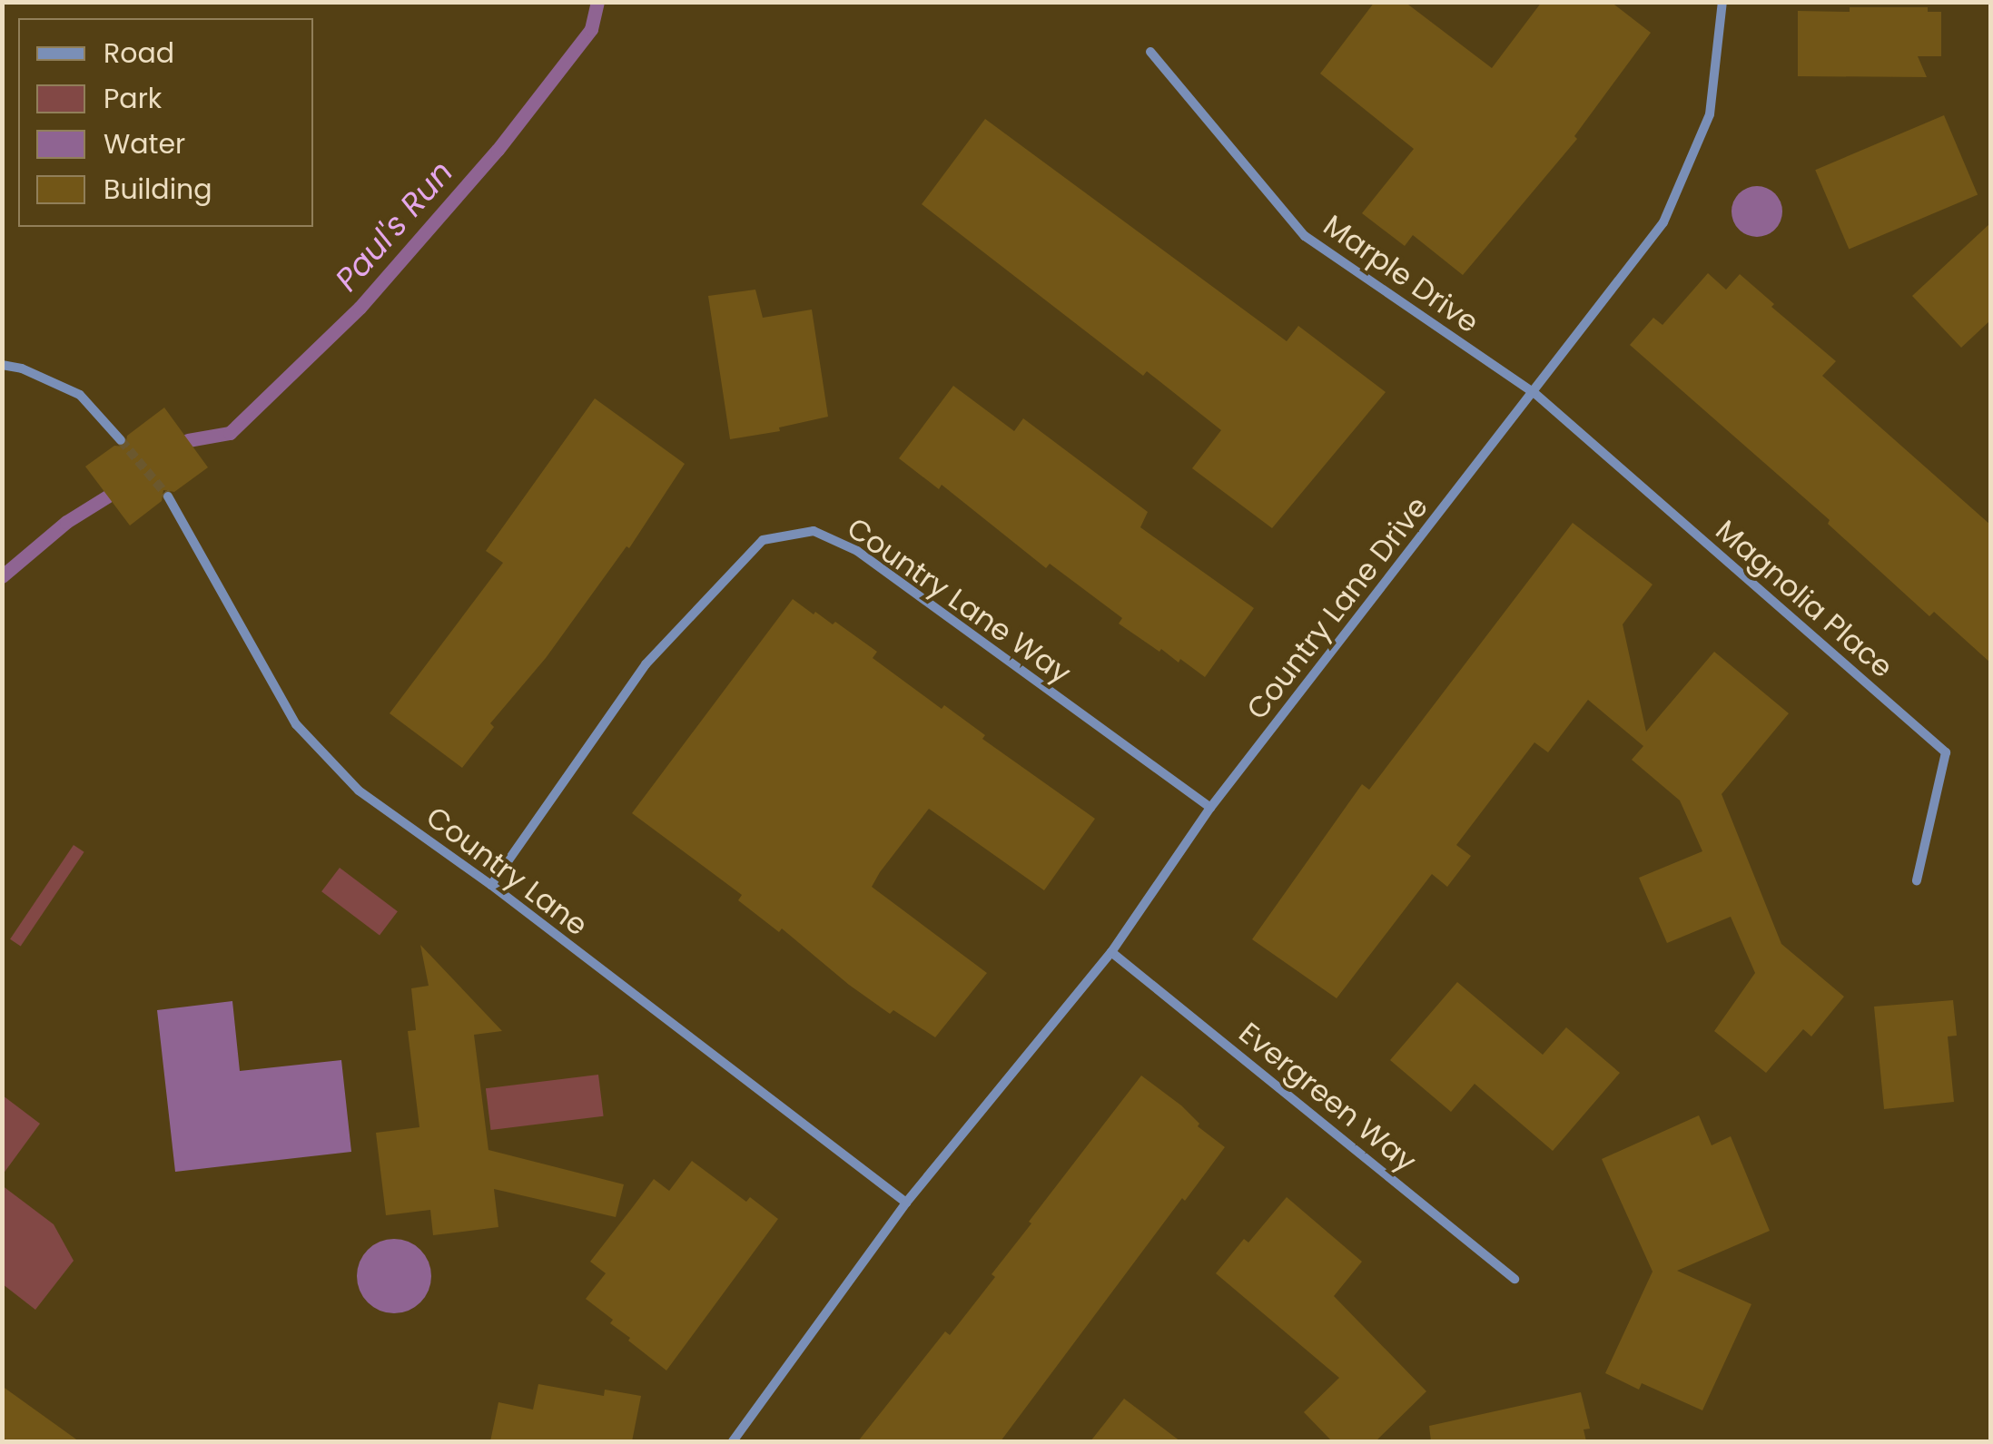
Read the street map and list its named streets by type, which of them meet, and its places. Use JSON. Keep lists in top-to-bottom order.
{
  "streets": {
    "street": [
      "Marple Drive",
      "Magnolia Place",
      "Country Lane Way",
      "Country Lane Drive",
      "Country Lane",
      "Evergreen Way"
    ]
  },
  "crossings": [
    ["Marple Drive", "Magnolia Place"],
    ["Marple Drive", "Country Lane Drive"],
    ["Magnolia Place", "Country Lane Drive"],
    ["Country Lane Way", "Country Lane Drive"],
    ["Country Lane Way", "Country Lane"],
    ["Country Lane Drive", "Country Lane"],
    ["Country Lane Drive", "Evergreen Way"]
  ],
  "water": ["Paul's Run"],
  "legend": [
    "Road",
    "Park",
    "Water",
    "Building"
  ]
}
